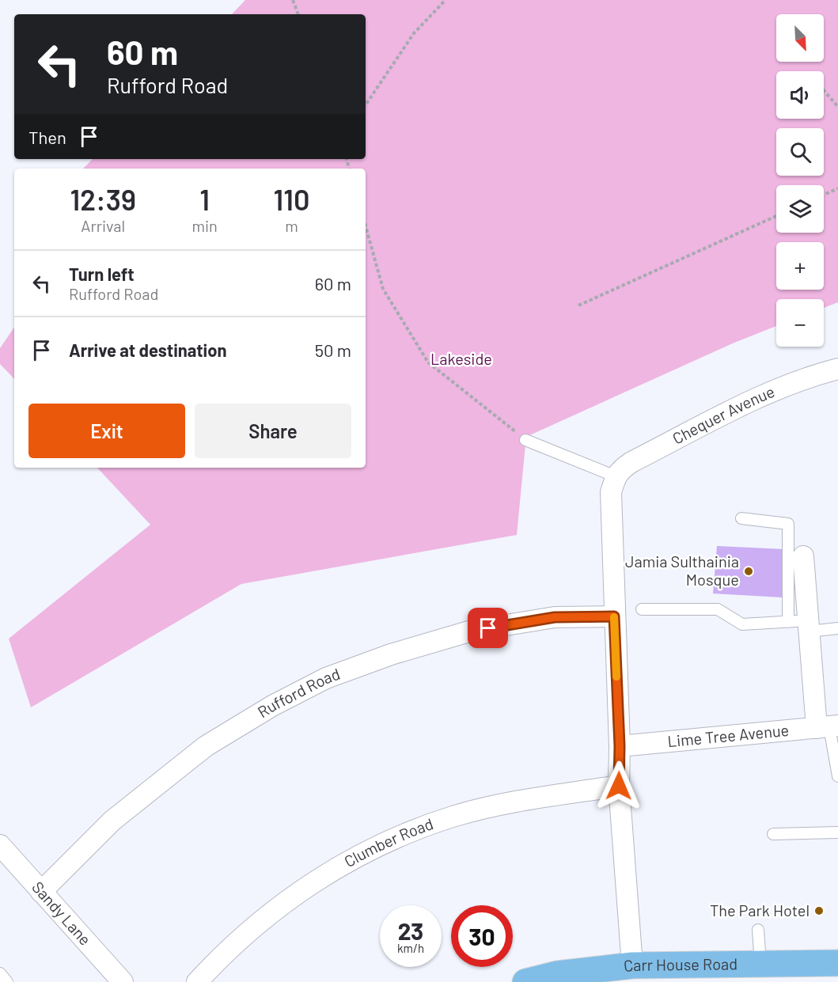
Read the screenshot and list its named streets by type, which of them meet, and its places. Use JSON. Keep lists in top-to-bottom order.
{
  "streets": {
    "highway": ["Carr House Road"],
    "street": [
      "Chequer Avenue",
      "Rufford Road",
      "Lime Tree Avenue",
      "Clumber Road",
      "Sandy Lane"
    ]
  },
  "crossings": [
    ["Rufford Road", "Sandy Lane"]
  ],
  "parks": ["Lakeside"],
  "places": ["Jamia Sulthainia Mosque", "The Park Hotel"],
  "north": "bottom right",
  "page": {
    "map_buttons": ["+", "−"],
    "turn": ["60 m", "Rufford Road"],
    "then": "Then",
    "eta": [
      "12:39",
      "Arrival",
      "1",
      "min",
      "110",
      "m"
    ],
    "list": [
      {
        "name": "Turn left",
        "note": "Rufford Road",
        "value": "60 m"
      },
      {
        "name": "Arrive at destination",
        "value": "50 m"
      }
    ],
    "buttons": ["Exit", "Share"],
    "speed": "23 km/h",
    "limit": "30"
  }
}
